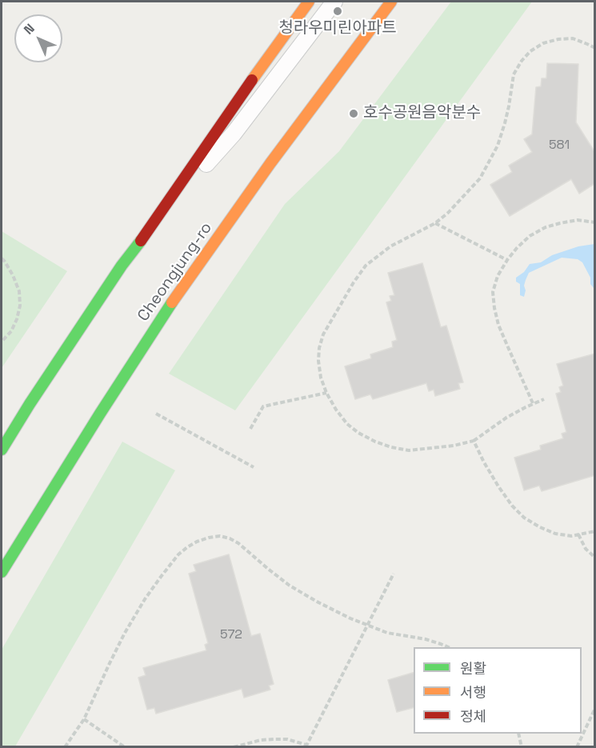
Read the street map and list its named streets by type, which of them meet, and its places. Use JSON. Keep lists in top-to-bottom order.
{
  "streets": {
    "main road": ["Cheongjung-ro"]
  },
  "places": ["청라우미린아파트", "호수공원음악분수"],
  "house_numbers": ["581", "572"],
  "legend": ["원활", "서행", "정체"],
  "north": "top left"
}
